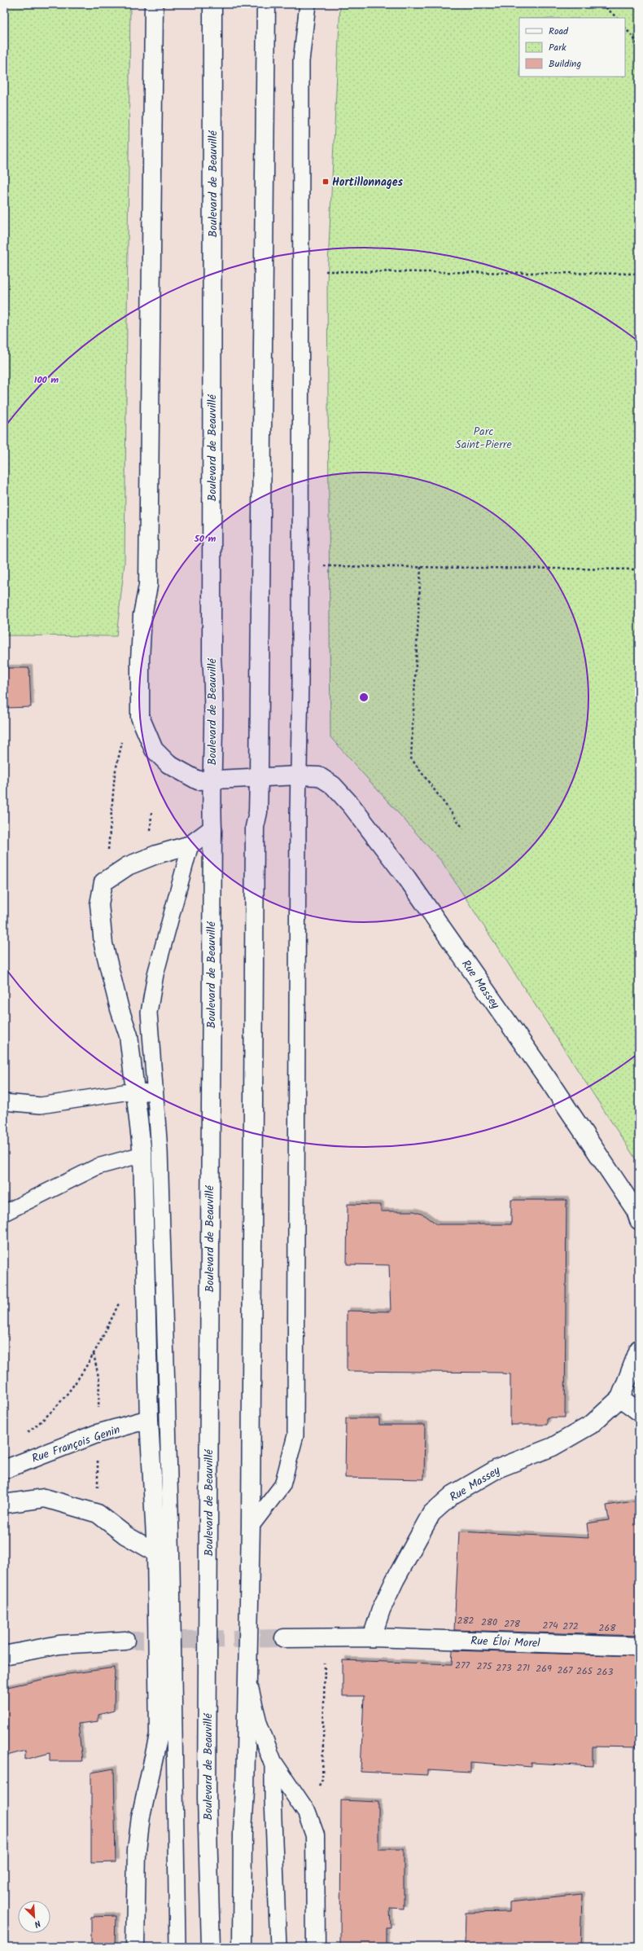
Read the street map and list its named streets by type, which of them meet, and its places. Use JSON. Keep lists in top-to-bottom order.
{
  "streets": {
    "street": [
      "Boulevard de Beauvillé",
      "Rue Massey",
      "Rue François Genin",
      "Rue Éloi Morel"
    ]
  },
  "crossings": [
    ["Boulevard de Beauvillé", "Rue Massey"],
    ["Rue Massey", "Rue Éloi Morel"]
  ],
  "parks": ["Parc Saint-Pierre"],
  "places": {
    "transit": ["Hortillonnages"]
  },
  "house_numbers": [
    "282",
    "280",
    "278",
    "274",
    "272",
    "268",
    "277",
    "275",
    "273",
    "271",
    "269",
    "267",
    "265",
    "263"
  ],
  "legend": ["Road", "Park", "Building"],
  "north": "bottom right",
  "rings": ["100 m", "50 m"]
}
